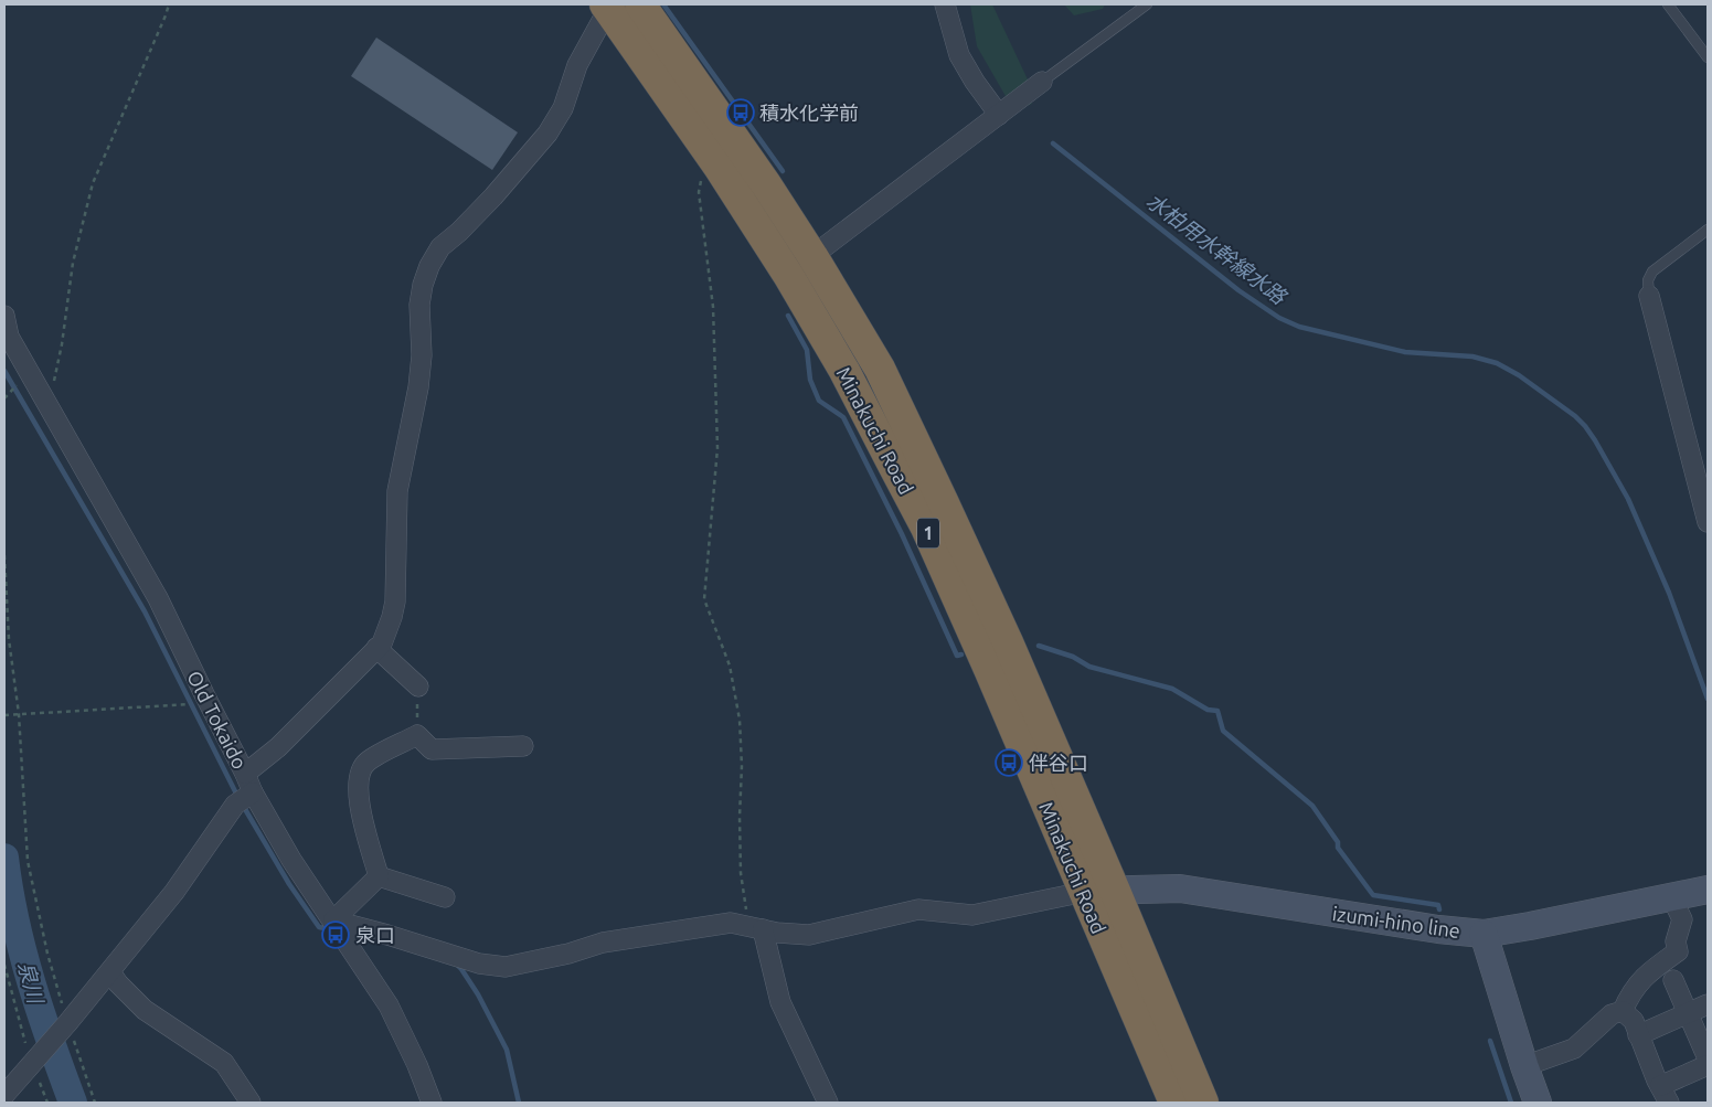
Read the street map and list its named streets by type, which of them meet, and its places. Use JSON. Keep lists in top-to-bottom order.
{
  "streets": {
    "highway": ["Minakuchi Road", "1"],
    "main road": ["izumi-hino line"],
    "street": ["Old Tokaido"]
  },
  "crossings": [
    ["Minakuchi Road", "izumi-hino line"]
  ],
  "water": ["水柏用水幹線水路", "泉川"],
  "places": {
    "bus stop": ["積水化学前", "伴谷口", "泉口"]
  }
}
